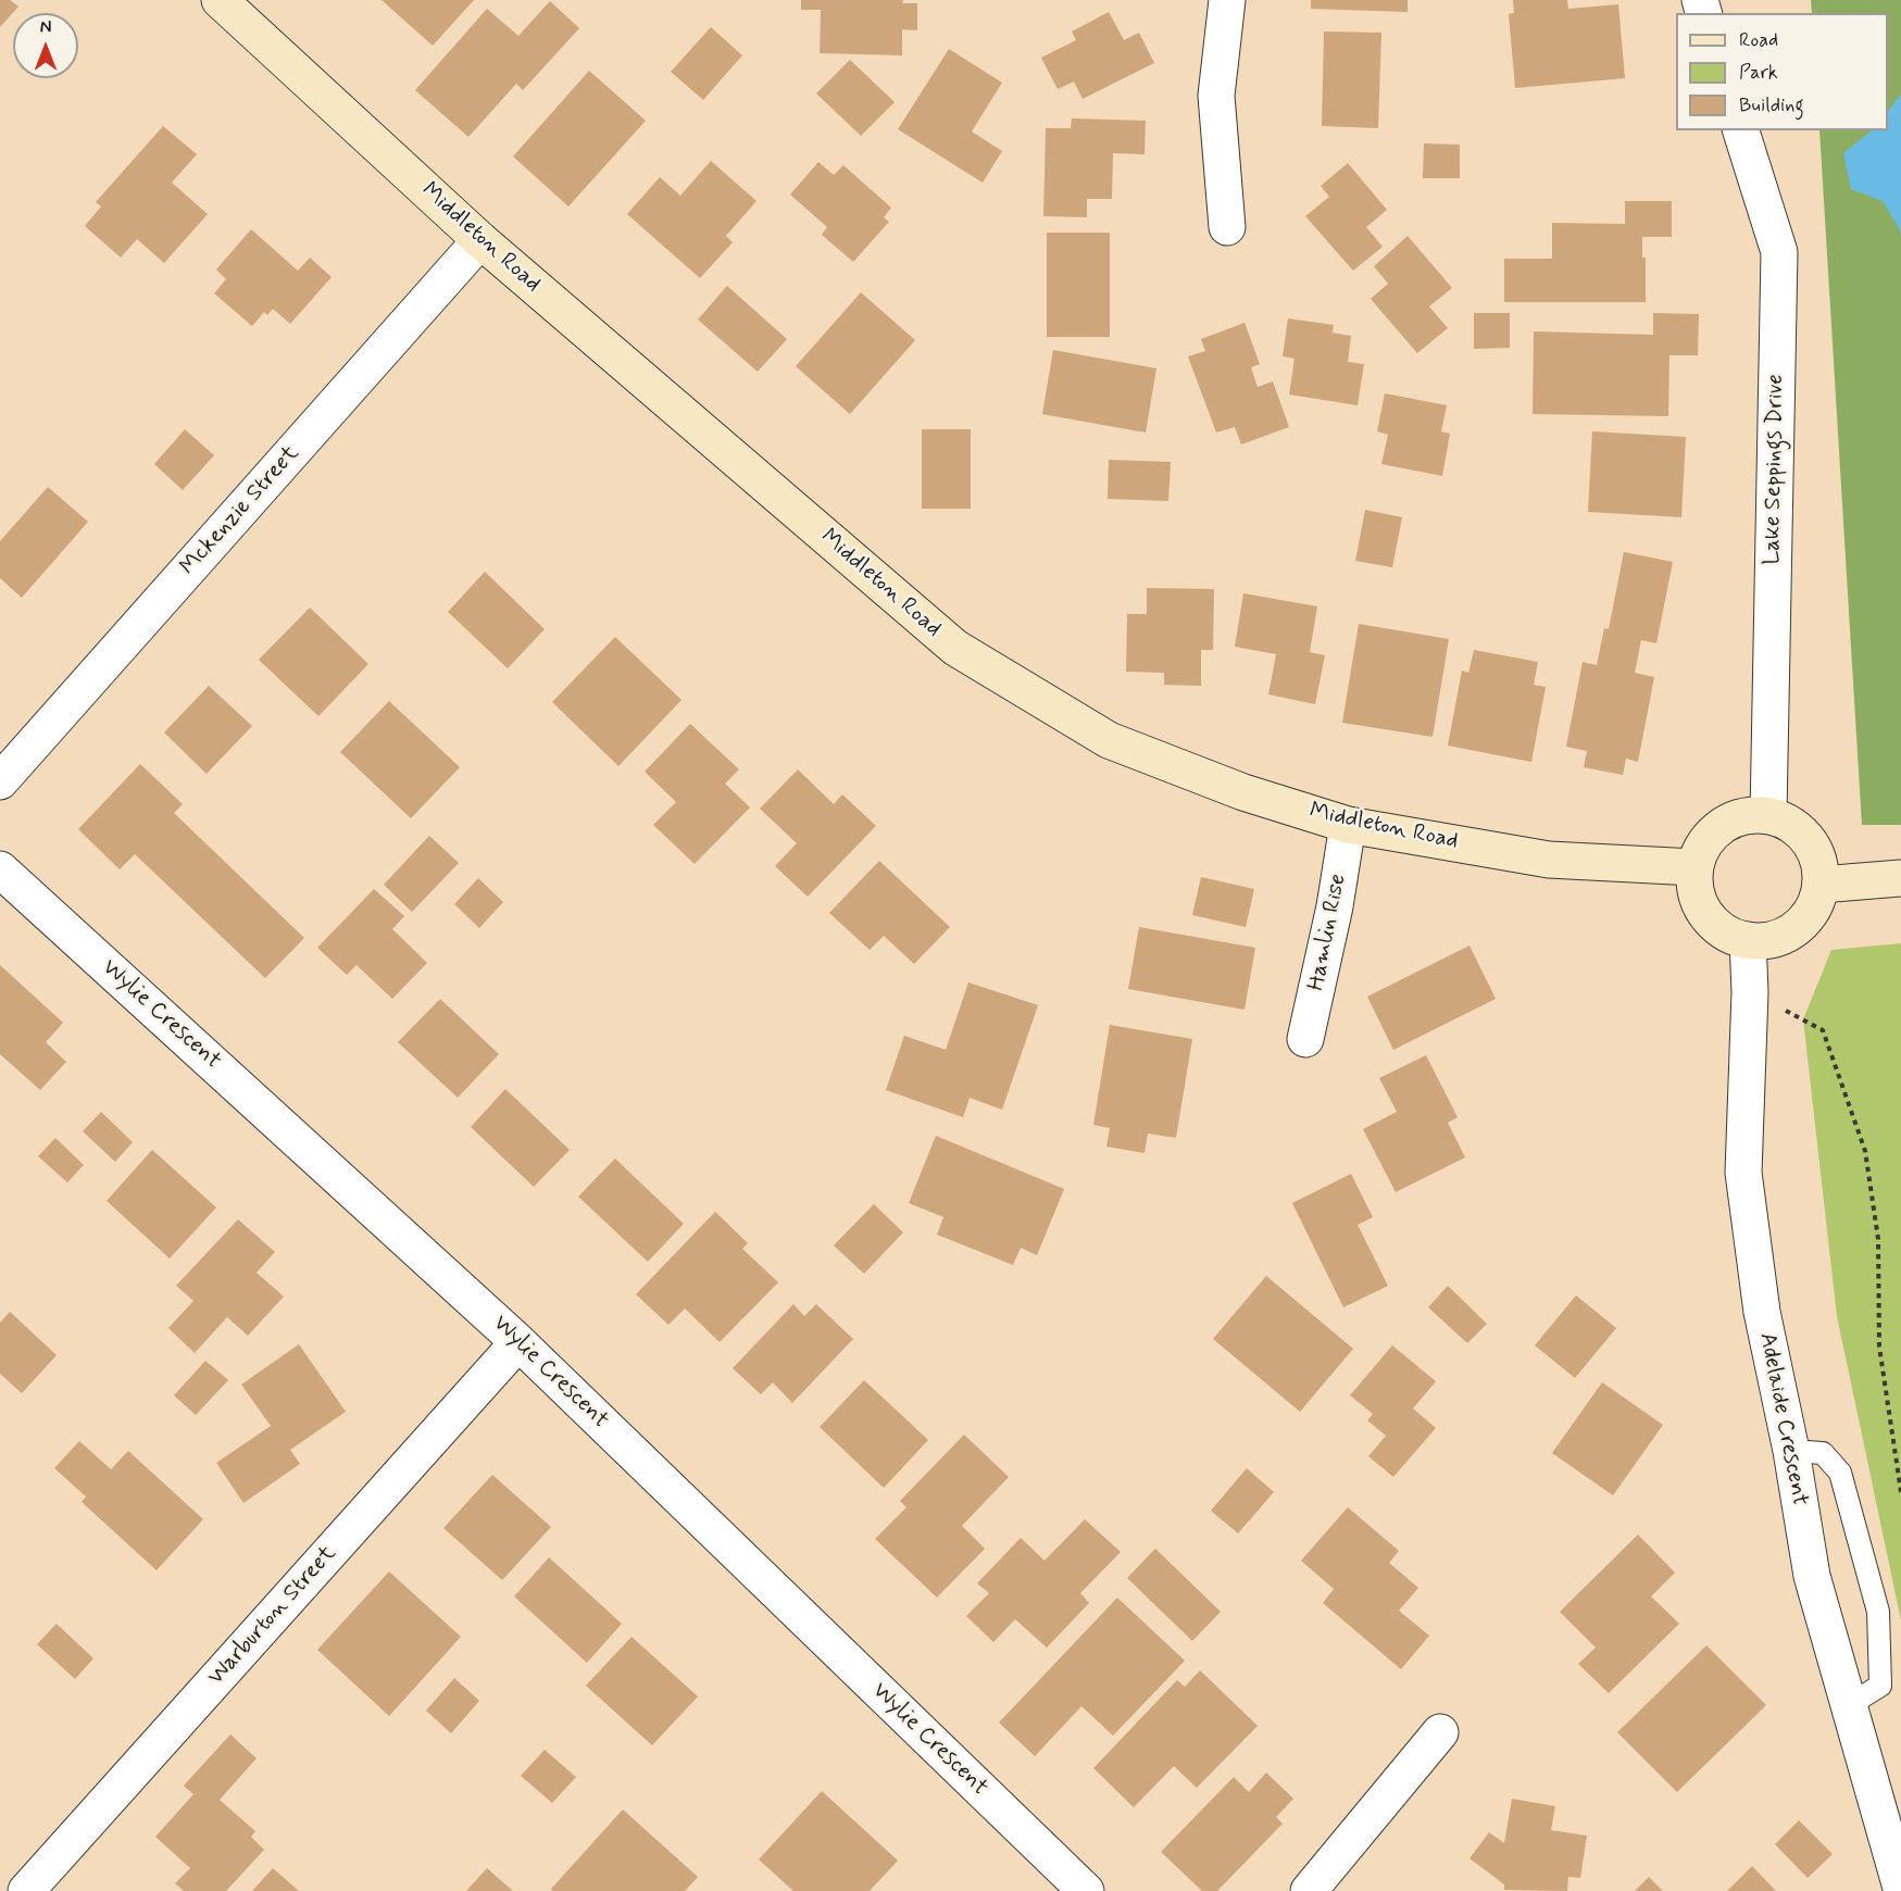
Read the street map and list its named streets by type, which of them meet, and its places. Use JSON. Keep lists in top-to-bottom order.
{
  "streets": {
    "main road": ["Middleton Road"],
    "street": [
      "Lake Seppings Drive",
      "Mckenzie Street",
      "Hamlin Rise",
      "Wylie Crescent",
      "Adelaide Crescent",
      "Warburton Street"
    ]
  },
  "crossings": [
    ["Middleton Road", "Lake Seppings Drive"],
    ["Middleton Road", "Mckenzie Street"],
    ["Middleton Road", "Hamlin Rise"],
    ["Middleton Road", "Adelaide Crescent"],
    ["Lake Seppings Drive", "Adelaide Crescent"],
    ["Wylie Crescent", "Warburton Street"]
  ],
  "legend": ["Road", "Park", "Building"],
  "north": "top"
}
